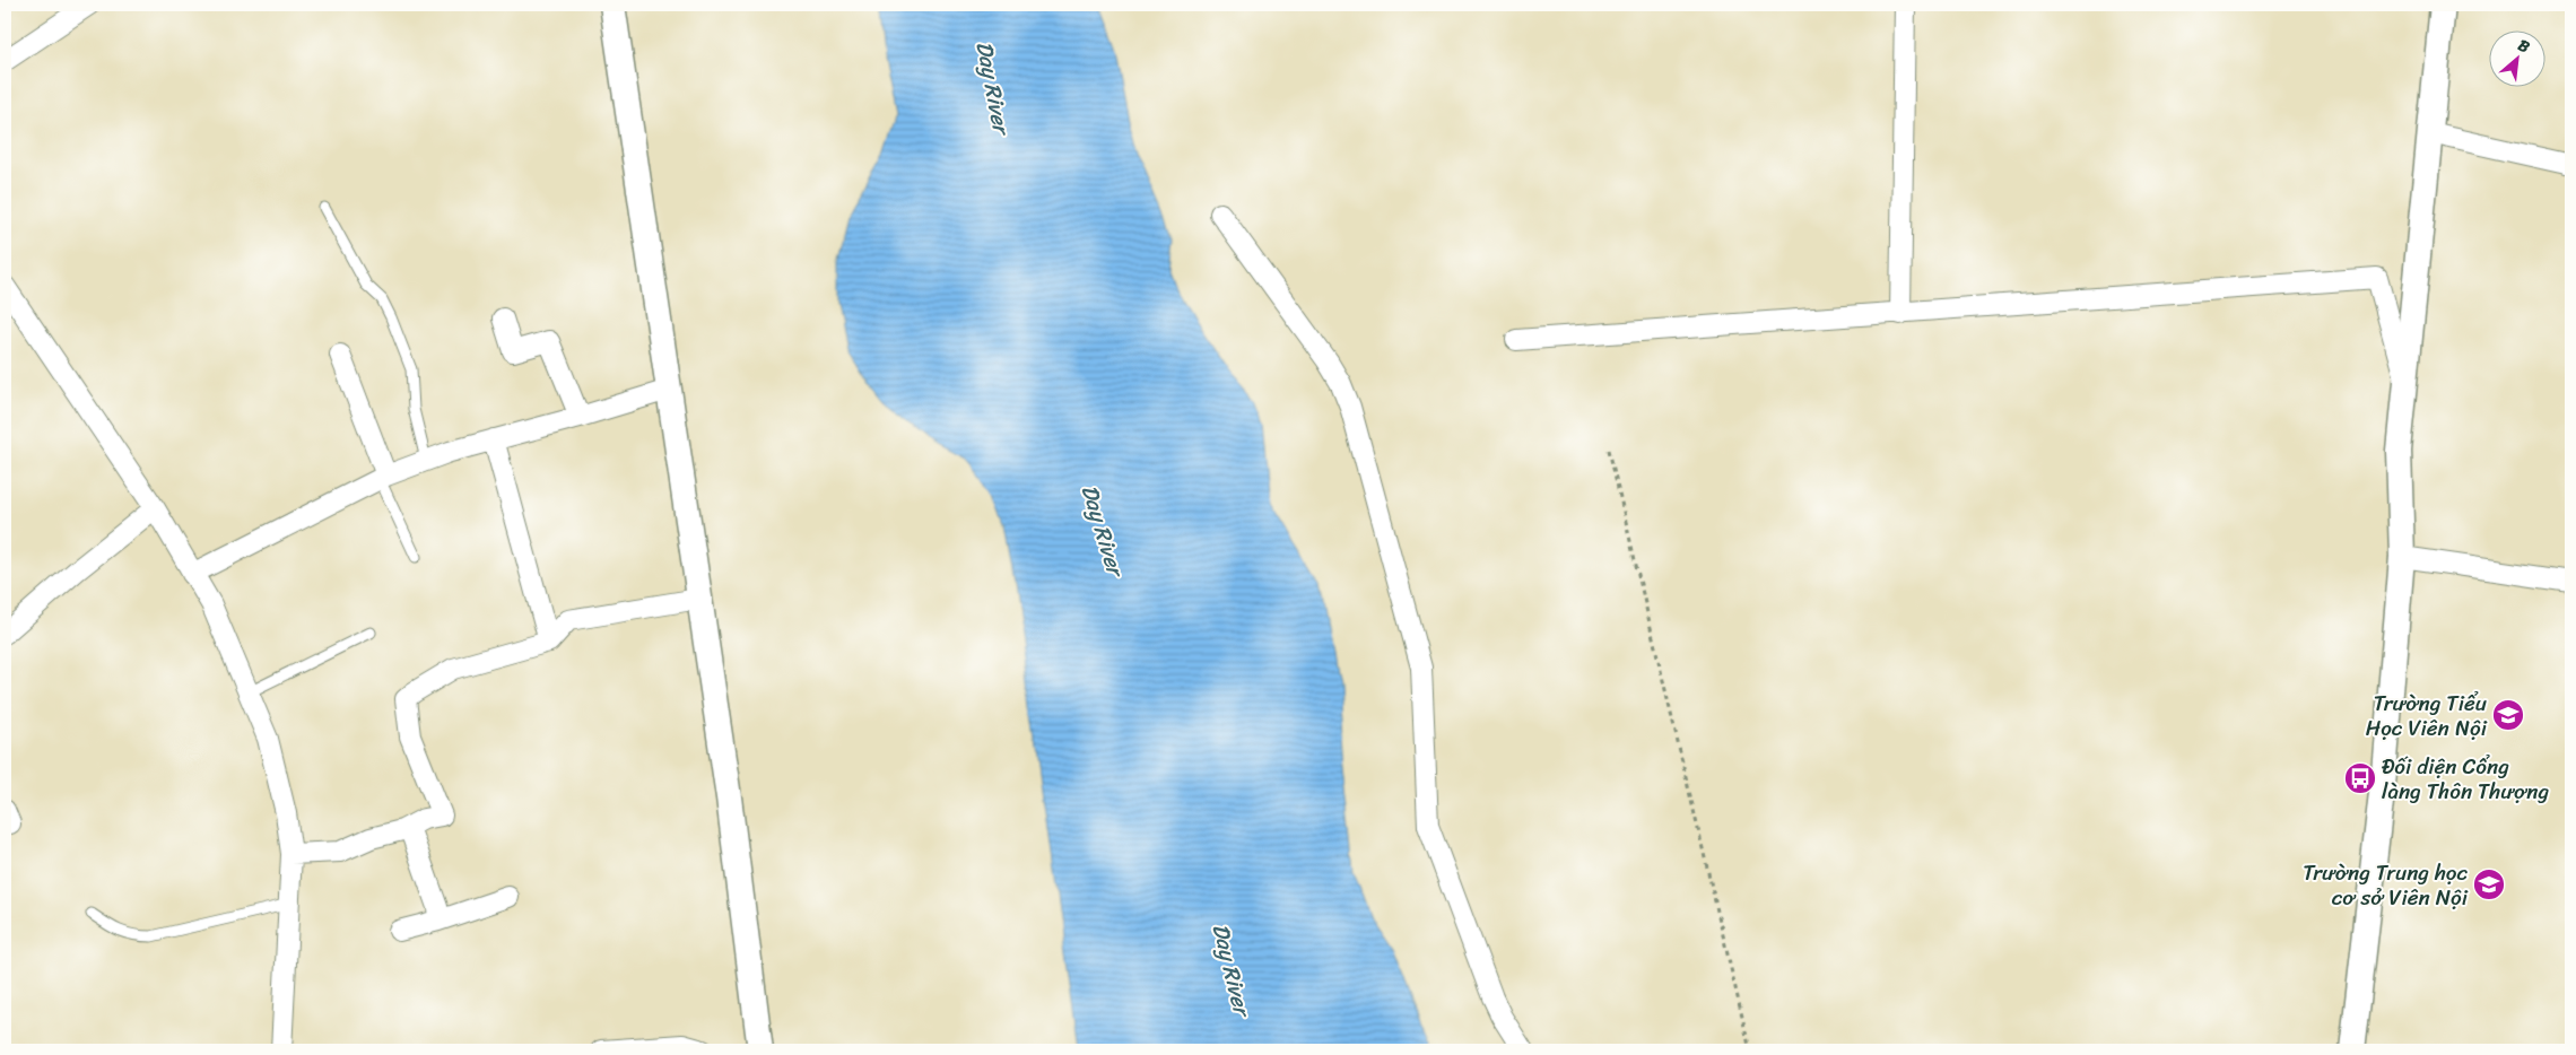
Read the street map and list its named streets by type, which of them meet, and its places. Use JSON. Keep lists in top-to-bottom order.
{
  "water": ["Day River"],
  "places": {
    "school or university": ["Trường Tiểu Học Viên Nội", "Trường Trung học cơ sở Viên Nội"],
    "bus stop": ["Đối diện Cổng làng Thôn Thượng"]
  },
  "north": "top right"
}
